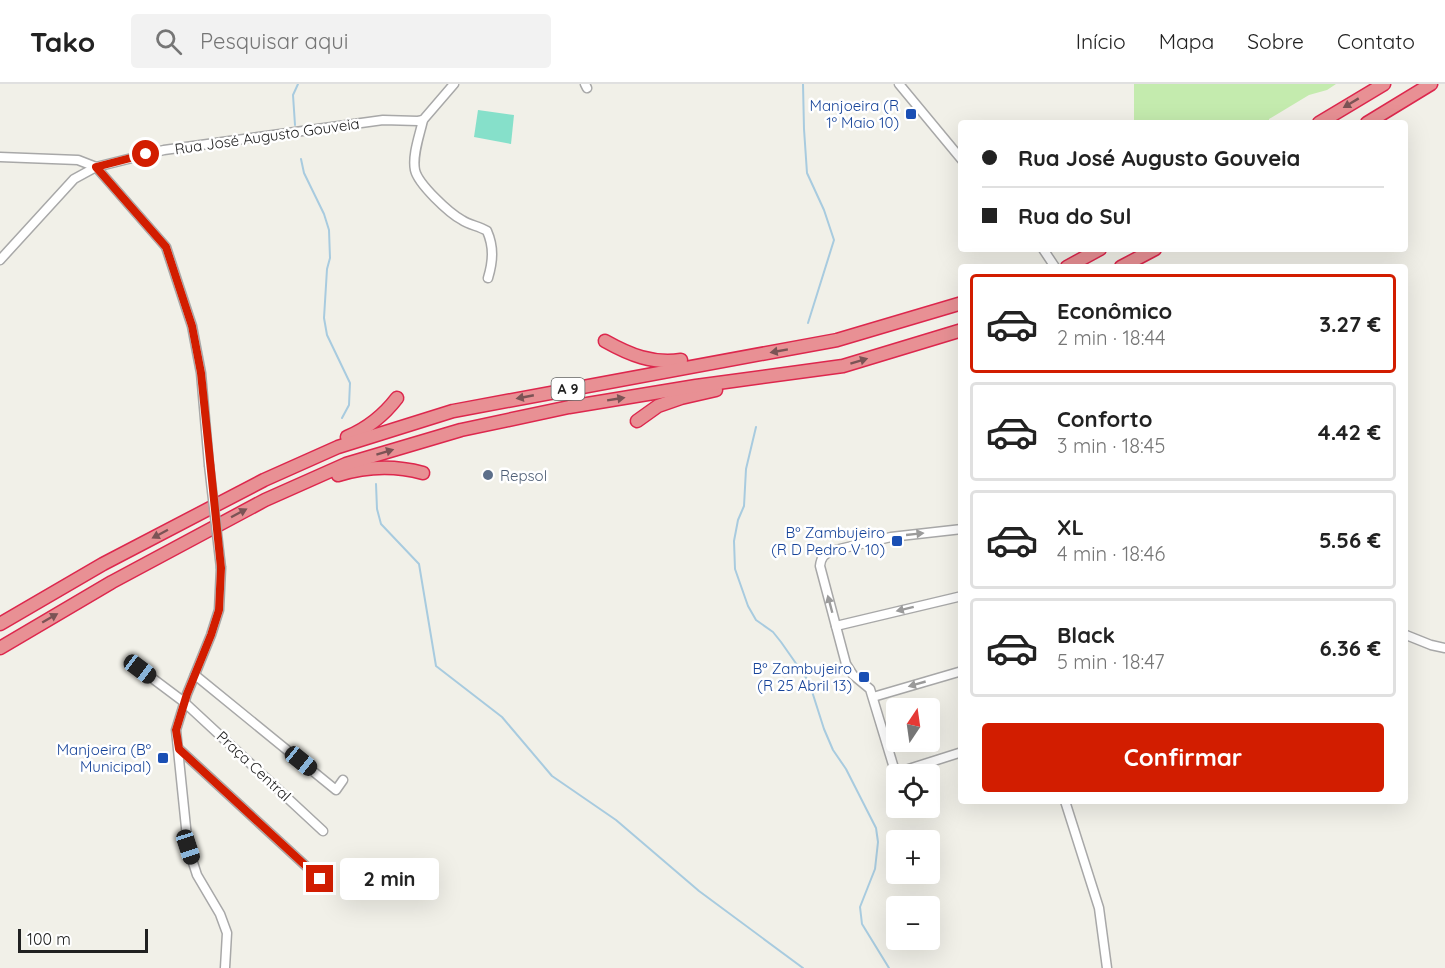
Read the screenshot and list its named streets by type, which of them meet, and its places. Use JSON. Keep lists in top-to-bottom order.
{
  "streets": {
    "highway": ["A 9"],
    "street": ["Rua José Augusto Gouveia", "Praça Central"]
  },
  "places": {
    "transit": [
      "Manjoeira (R 1º Maio 10)",
      "Bº Zambujeiro (R D Pedro V 10)",
      "Bº Zambujeiro (R 25 Abril 13)",
      "Manjoeira (Bº Municipal)"
    ],
    "other": ["Repsol"]
  },
  "scale_bar": "100 m",
  "north": "top",
  "page": {
    "header": "Tako",
    "search": "Pesquisar aqui",
    "nav": [
      "Início",
      "Mapa",
      "Sobre",
      "Contato"
    ],
    "banner": ["Rua José Augusto Gouveia", "Rua do Sul"],
    "list": [
      {
        "name": "Econômico",
        "note": "2 min · 18:44",
        "value": "3.27 €"
      },
      {
        "name": "Conforto",
        "note": "3 min · 18:45",
        "value": "4.42 €"
      },
      {
        "name": "XL",
        "note": "4 min · 18:46",
        "value": "5.56 €"
      },
      {
        "name": "Black",
        "note": "5 min · 18:47",
        "value": "6.36 €"
      }
    ],
    "map_buttons": ["+", "−"],
    "buttons": "Confirmar",
    "bubble": "2 min",
    "scale": "100 m"
  }
}
